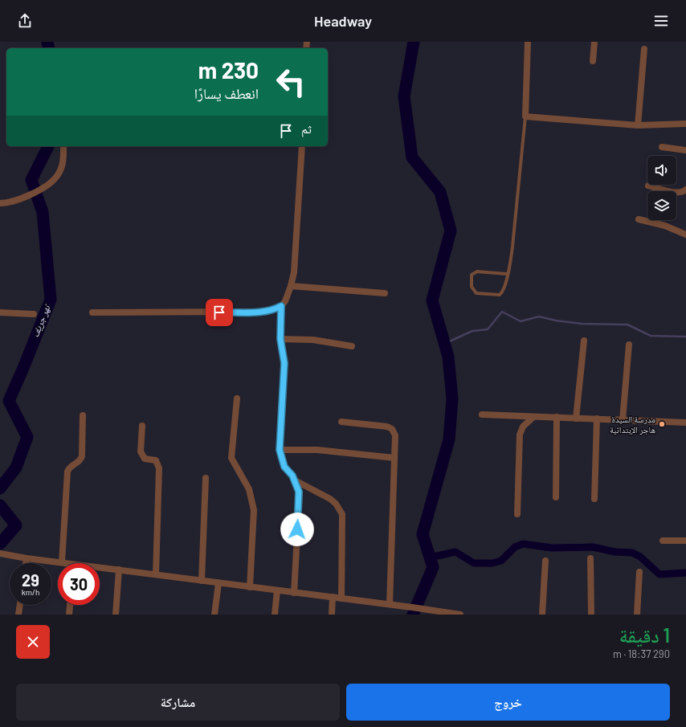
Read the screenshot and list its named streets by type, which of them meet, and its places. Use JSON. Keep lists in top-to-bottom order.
{
  "water": ["نهر جريف"],
  "places": ["مدرسة السيدة هاجر الإبتدائية"],
  "page": {
    "header": "Headway",
    "turn": ["230 m", "انعطف يسارًا"],
    "then": "ثم",
    "speed": "29 km/h",
    "limit": "30",
    "heading": ["1 دقيقة", "290 m · 18:37"],
    "buttons": ["خروج", "مشاركة"]
  }
}
